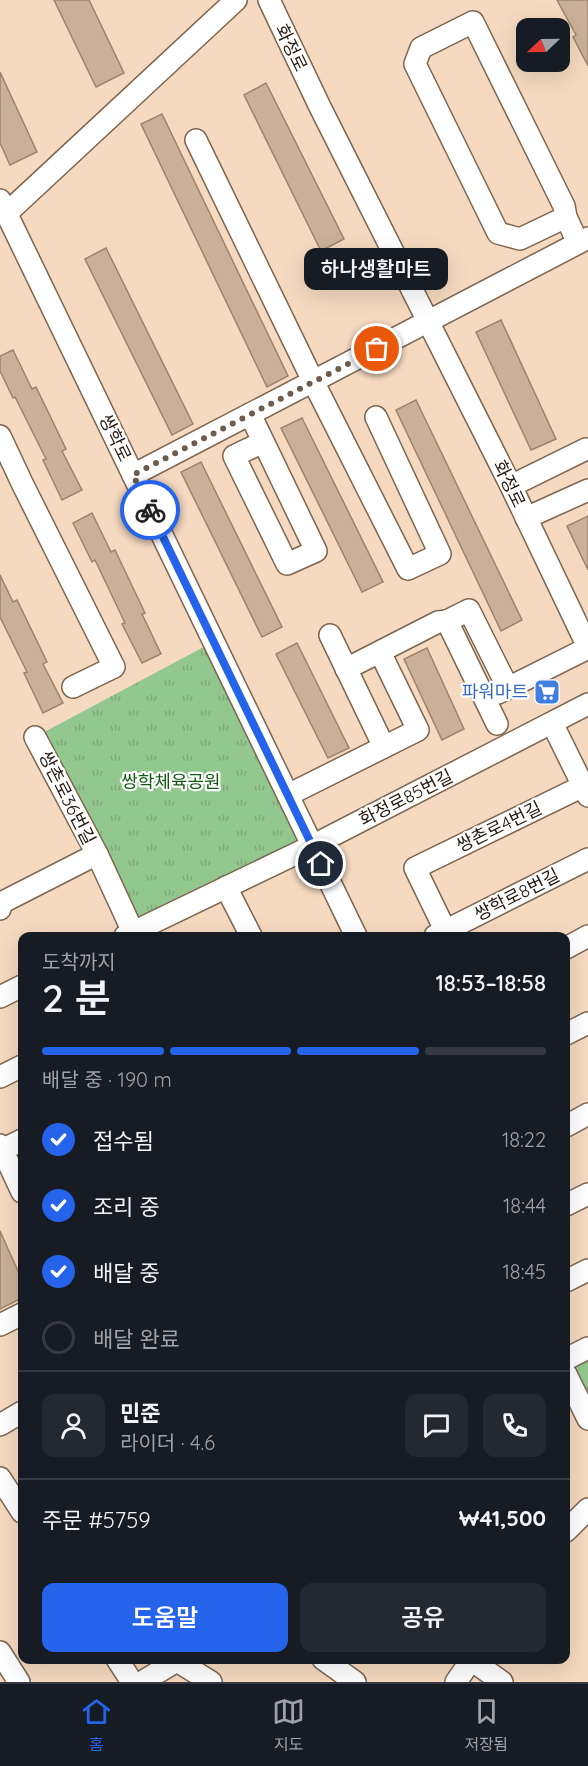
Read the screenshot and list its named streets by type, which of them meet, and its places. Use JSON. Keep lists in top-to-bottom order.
{
  "streets": {
    "street": [
      "화정로",
      "쌍학로",
      "쌍촌로36번길",
      "화정로85번길",
      "쌍촌로4번길",
      "쌍학로8번길"
    ]
  },
  "crossings": [
    ["쌍학로", "화정로85번길"],
    ["화정로85번길", "쌍촌로4번길"],
    ["쌍촌로4번길", "쌍학로8번길"]
  ],
  "parks": ["쌍학체육공원"],
  "places": {
    "other": ["하나생활마트"],
    "supermarket": ["파워마트"]
  },
  "north": "left",
  "page": {
    "bubble": "하나생활마트",
    "heading": ["2 분", "도착까지", "18:53–18:58"],
    "panel": [
      "민준",
      "라이더 · 4.6",
      "주문 #5759",
      "₩41,500"
    ],
    "bar": "배달 중 · 190 m",
    "list": [
      ["접수됨", "18:22"],
      ["조리 중", "18:44"],
      ["배달 중", "18:45"],
      "배달 완료"
    ],
    "buttons": ["도움말", "공유"],
    "tabs": ["홈", "지도", "저장됨"]
  }
}
